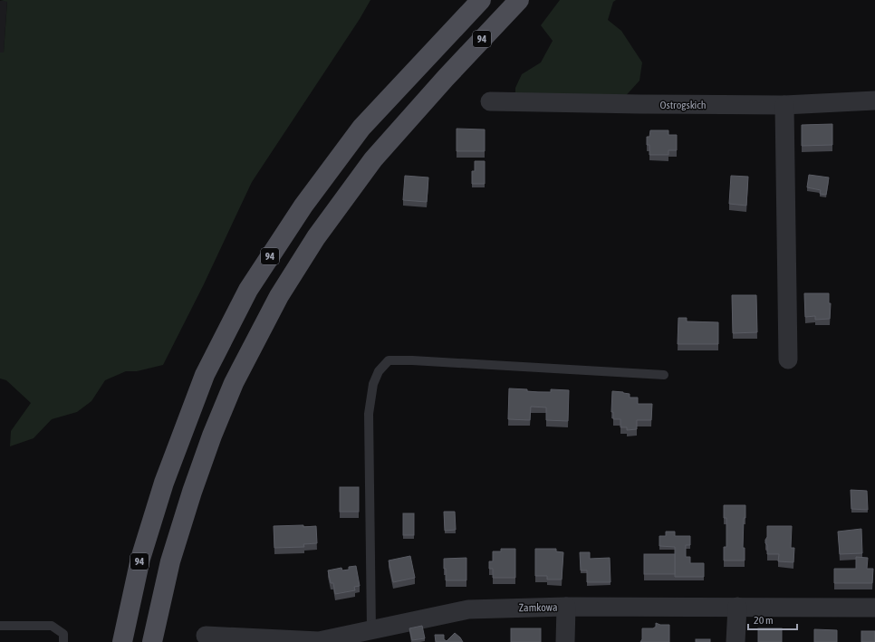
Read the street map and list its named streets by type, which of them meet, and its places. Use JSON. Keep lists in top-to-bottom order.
{
  "streets": {
    "main road": ["94"],
    "street": ["Ostrogskich", "Zamkowa"]
  },
  "scale_bar": "20 m"
}
